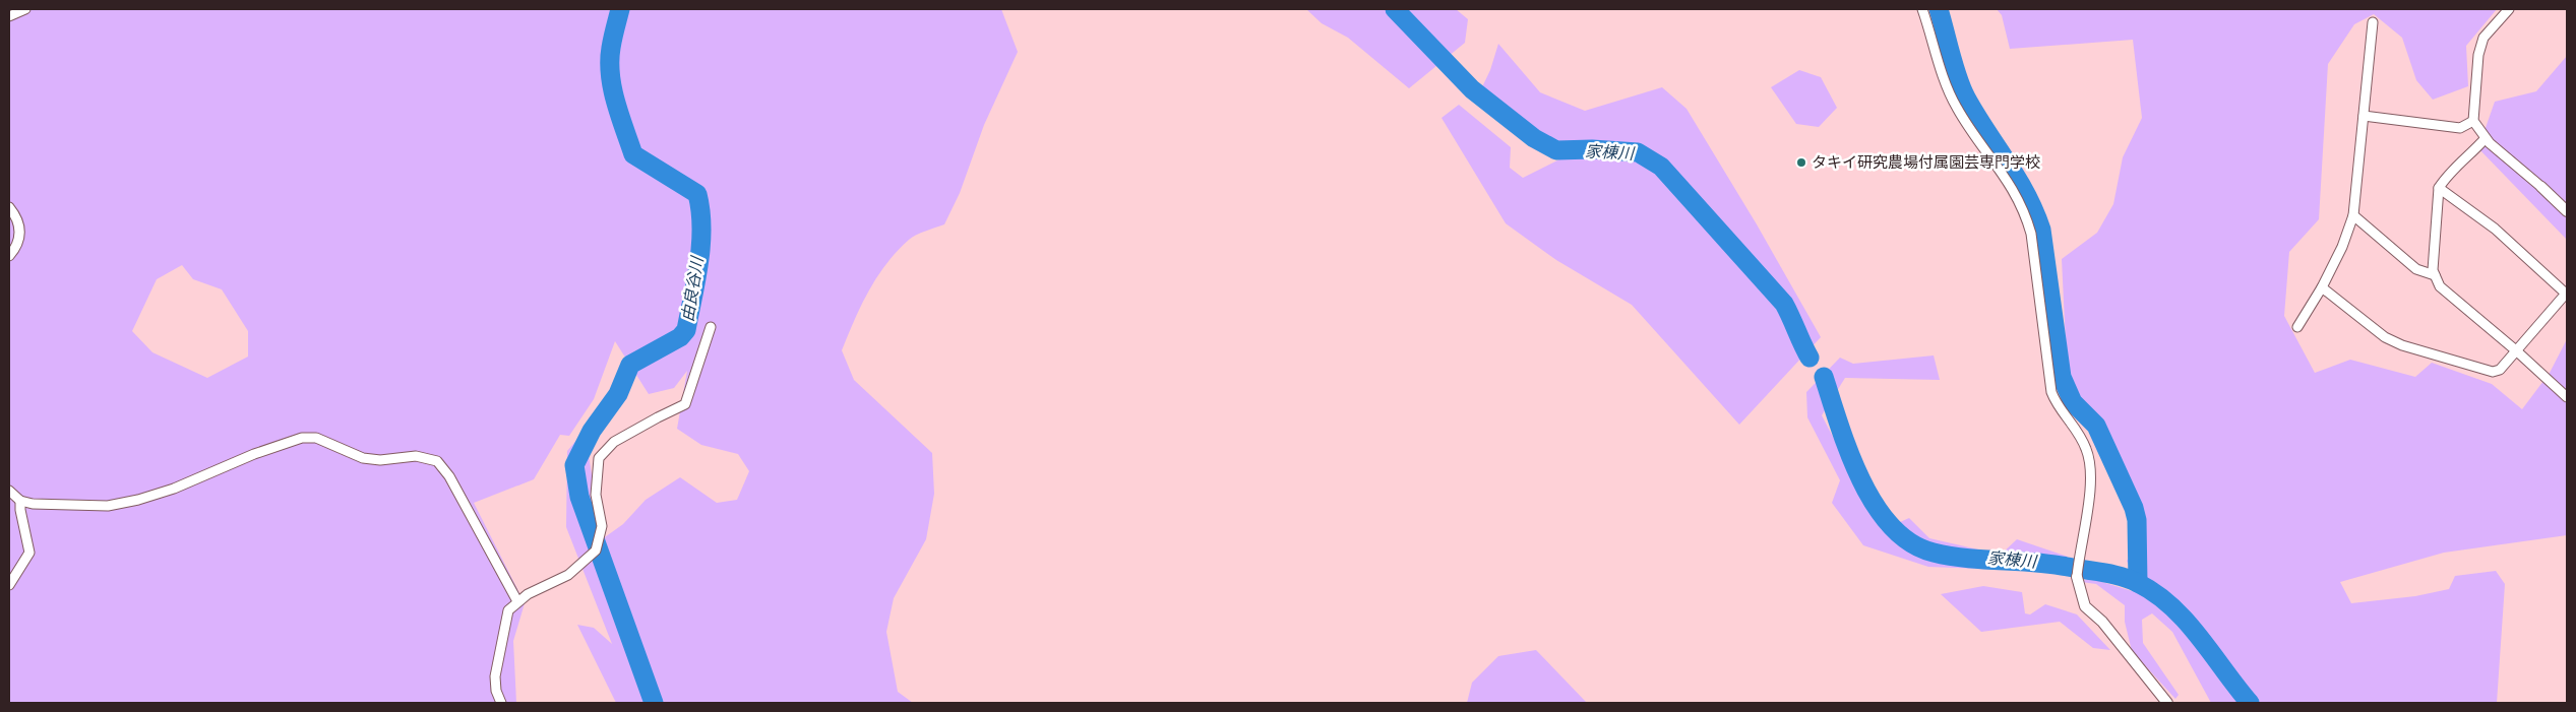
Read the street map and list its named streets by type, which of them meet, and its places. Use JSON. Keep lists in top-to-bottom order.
{
  "water": ["家棟川", "由良谷川"],
  "places": ["タキイ研究農場付属園芸専門学校"]
}
